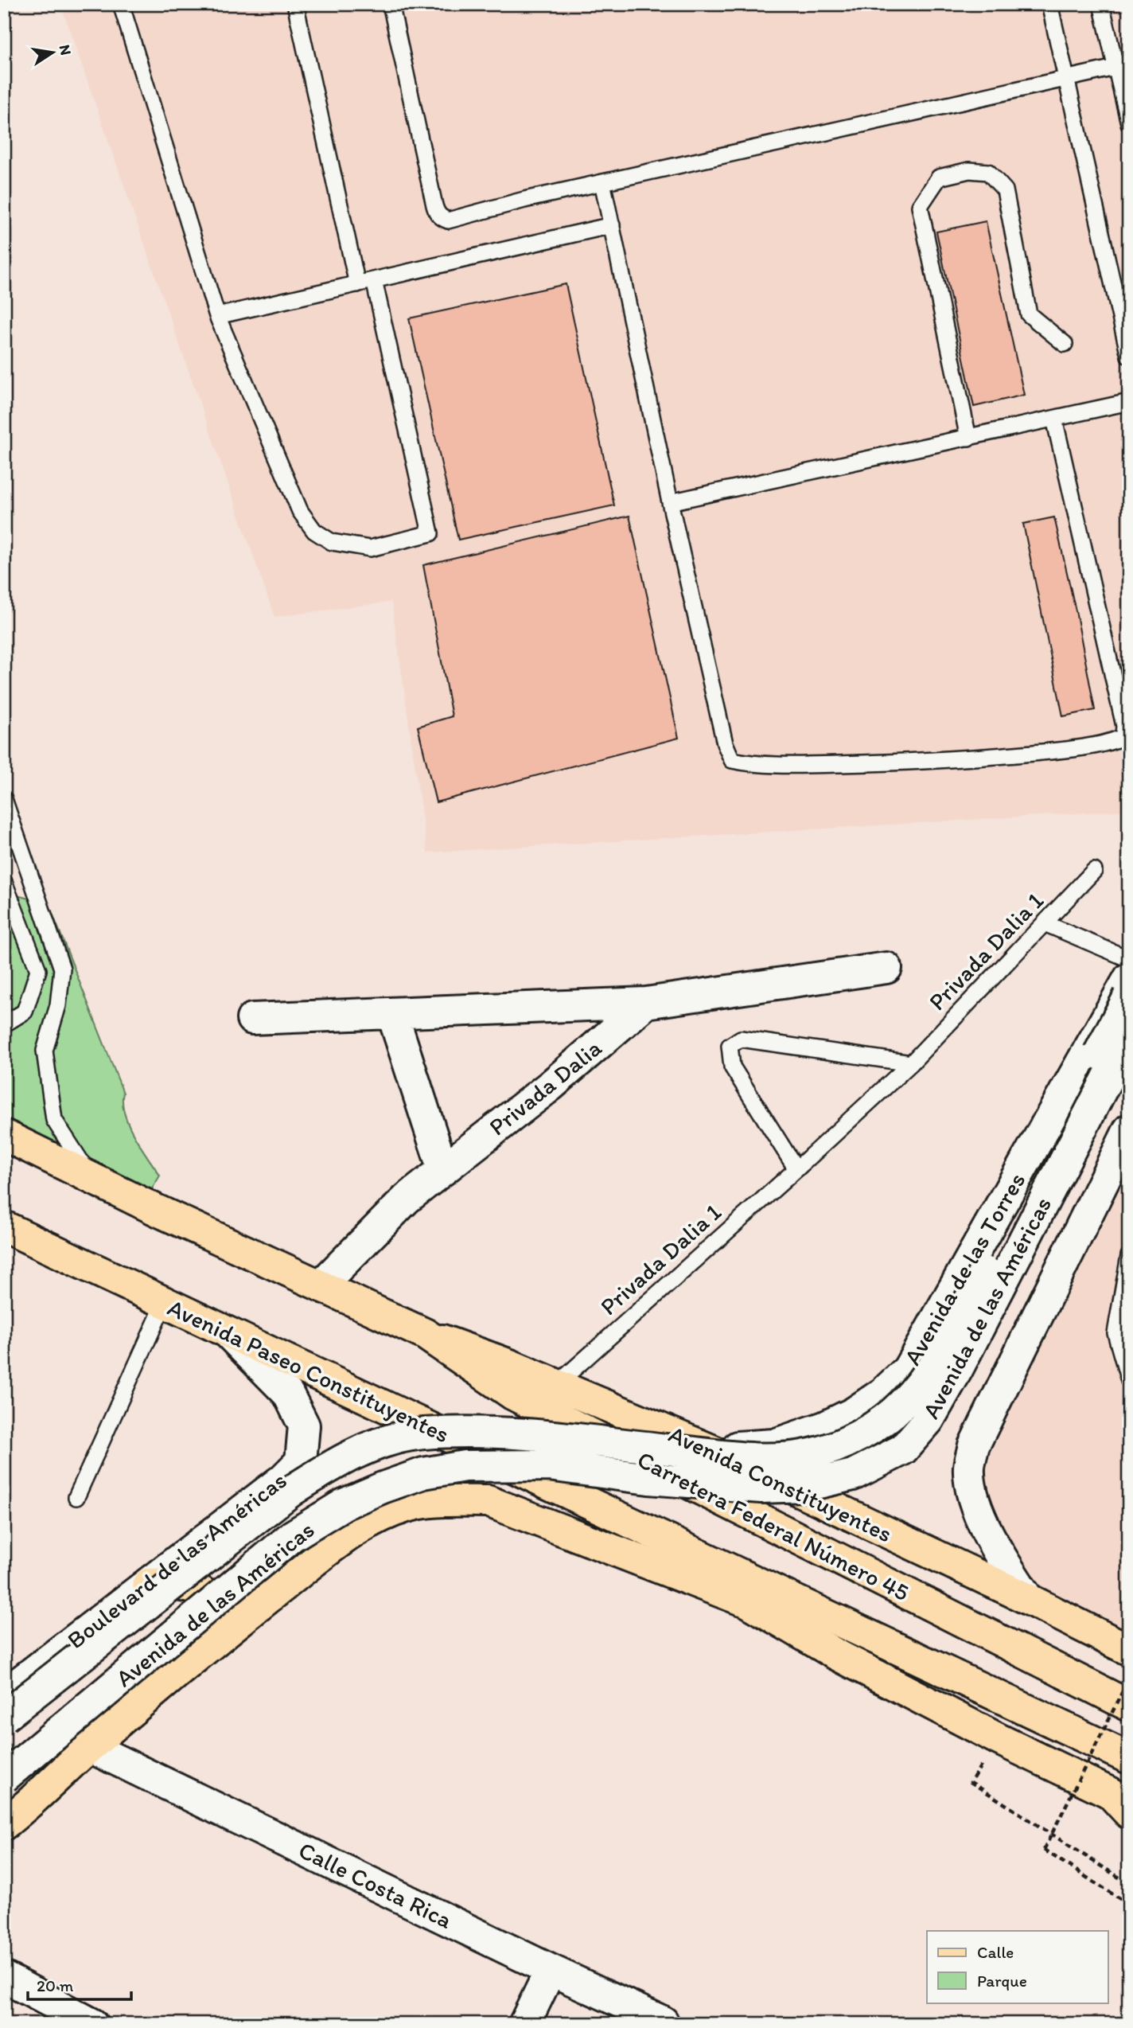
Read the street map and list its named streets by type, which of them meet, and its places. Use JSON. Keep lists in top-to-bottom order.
{
  "streets": {
    "main road": ["Avenida Paseo Constituyentes", "Avenida Constituyentes", "Carretera Federal Número 45"],
    "street": [
      "Privada Dalia",
      "Avenida de las Torres",
      "Avenida de las Américas",
      "Boulevard de las Américas",
      "Calle Costa Rica"
    ],
    "lane": ["Privada Dalia 1"]
  },
  "crossings": [
    ["Privada Dalia 1", "Avenida Constituyentes"],
    ["Avenida de las Torres", "Avenida Constituyentes"],
    ["Avenida Paseo Constituyentes", "Boulevard de las Américas"],
    ["Avenida Constituyentes", "Carretera Federal Número 45"]
  ],
  "legend": ["Calle", "Parque"],
  "scale_bar": "20 m",
  "north": "right"
}
